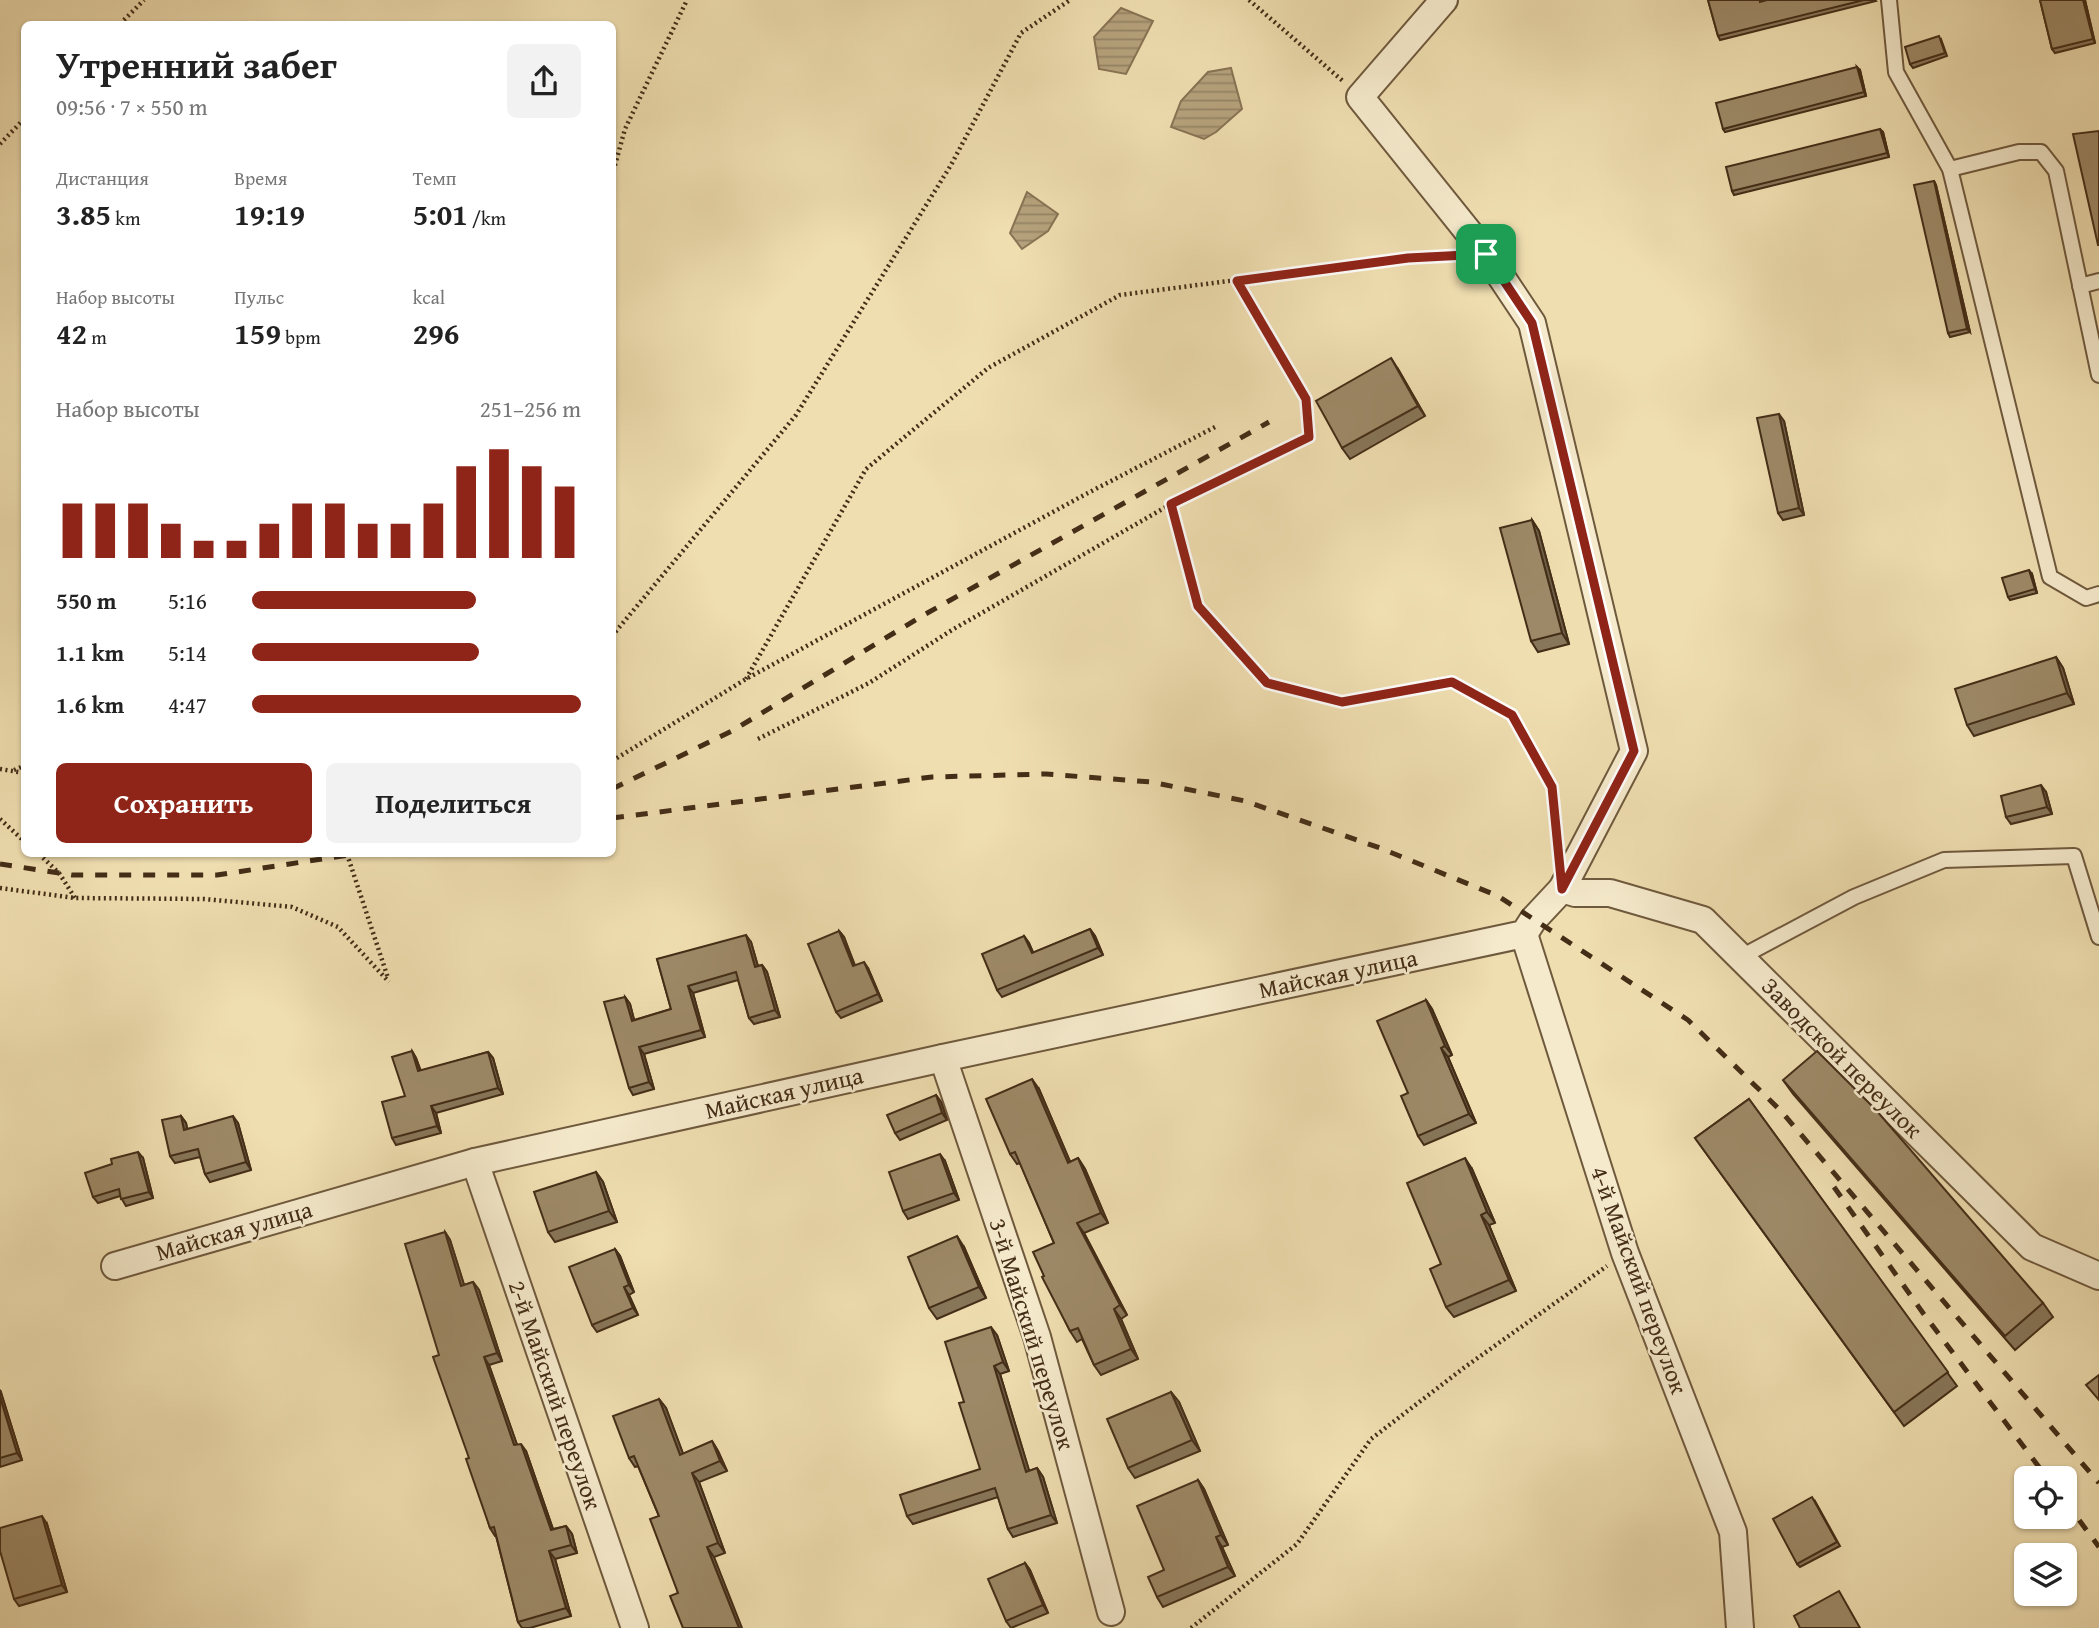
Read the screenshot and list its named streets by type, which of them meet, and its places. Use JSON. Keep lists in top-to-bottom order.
{
  "streets": {
    "street": [
      "Майская улица",
      "Заводской переулок",
      "4-й Майский переулок",
      "3-й Майский переулок",
      "2-й Майский переулок"
    ]
  },
  "crossings": [
    ["Майская улица", "4-й Майский переулок"],
    ["Майская улица", "3-й Майский переулок"],
    ["Майская улица", "2-й Майский переулок"]
  ],
  "page": {
    "heading": ["Утренний забег", "09:56 · 7 × 550 m"],
    "stats": [
      ["Дистанция", "3.85 km"],
      ["Время", "19:19"],
      ["Темп", "5:01 /km"],
      ["Набор высоты", "42 m"],
      ["Пульс", "159 bpm"],
      ["kcal", "296"]
    ],
    "chart": ["Набор высоты", "251–256 m"],
    "list": [
      {
        "name": "550 m",
        "note": "5:16"
      },
      {
        "name": "1.1 km",
        "note": "5:14"
      },
      {
        "name": "1.6 km",
        "note": "4:47"
      }
    ],
    "buttons": ["Сохранить", "Поделиться"]
  }
}
